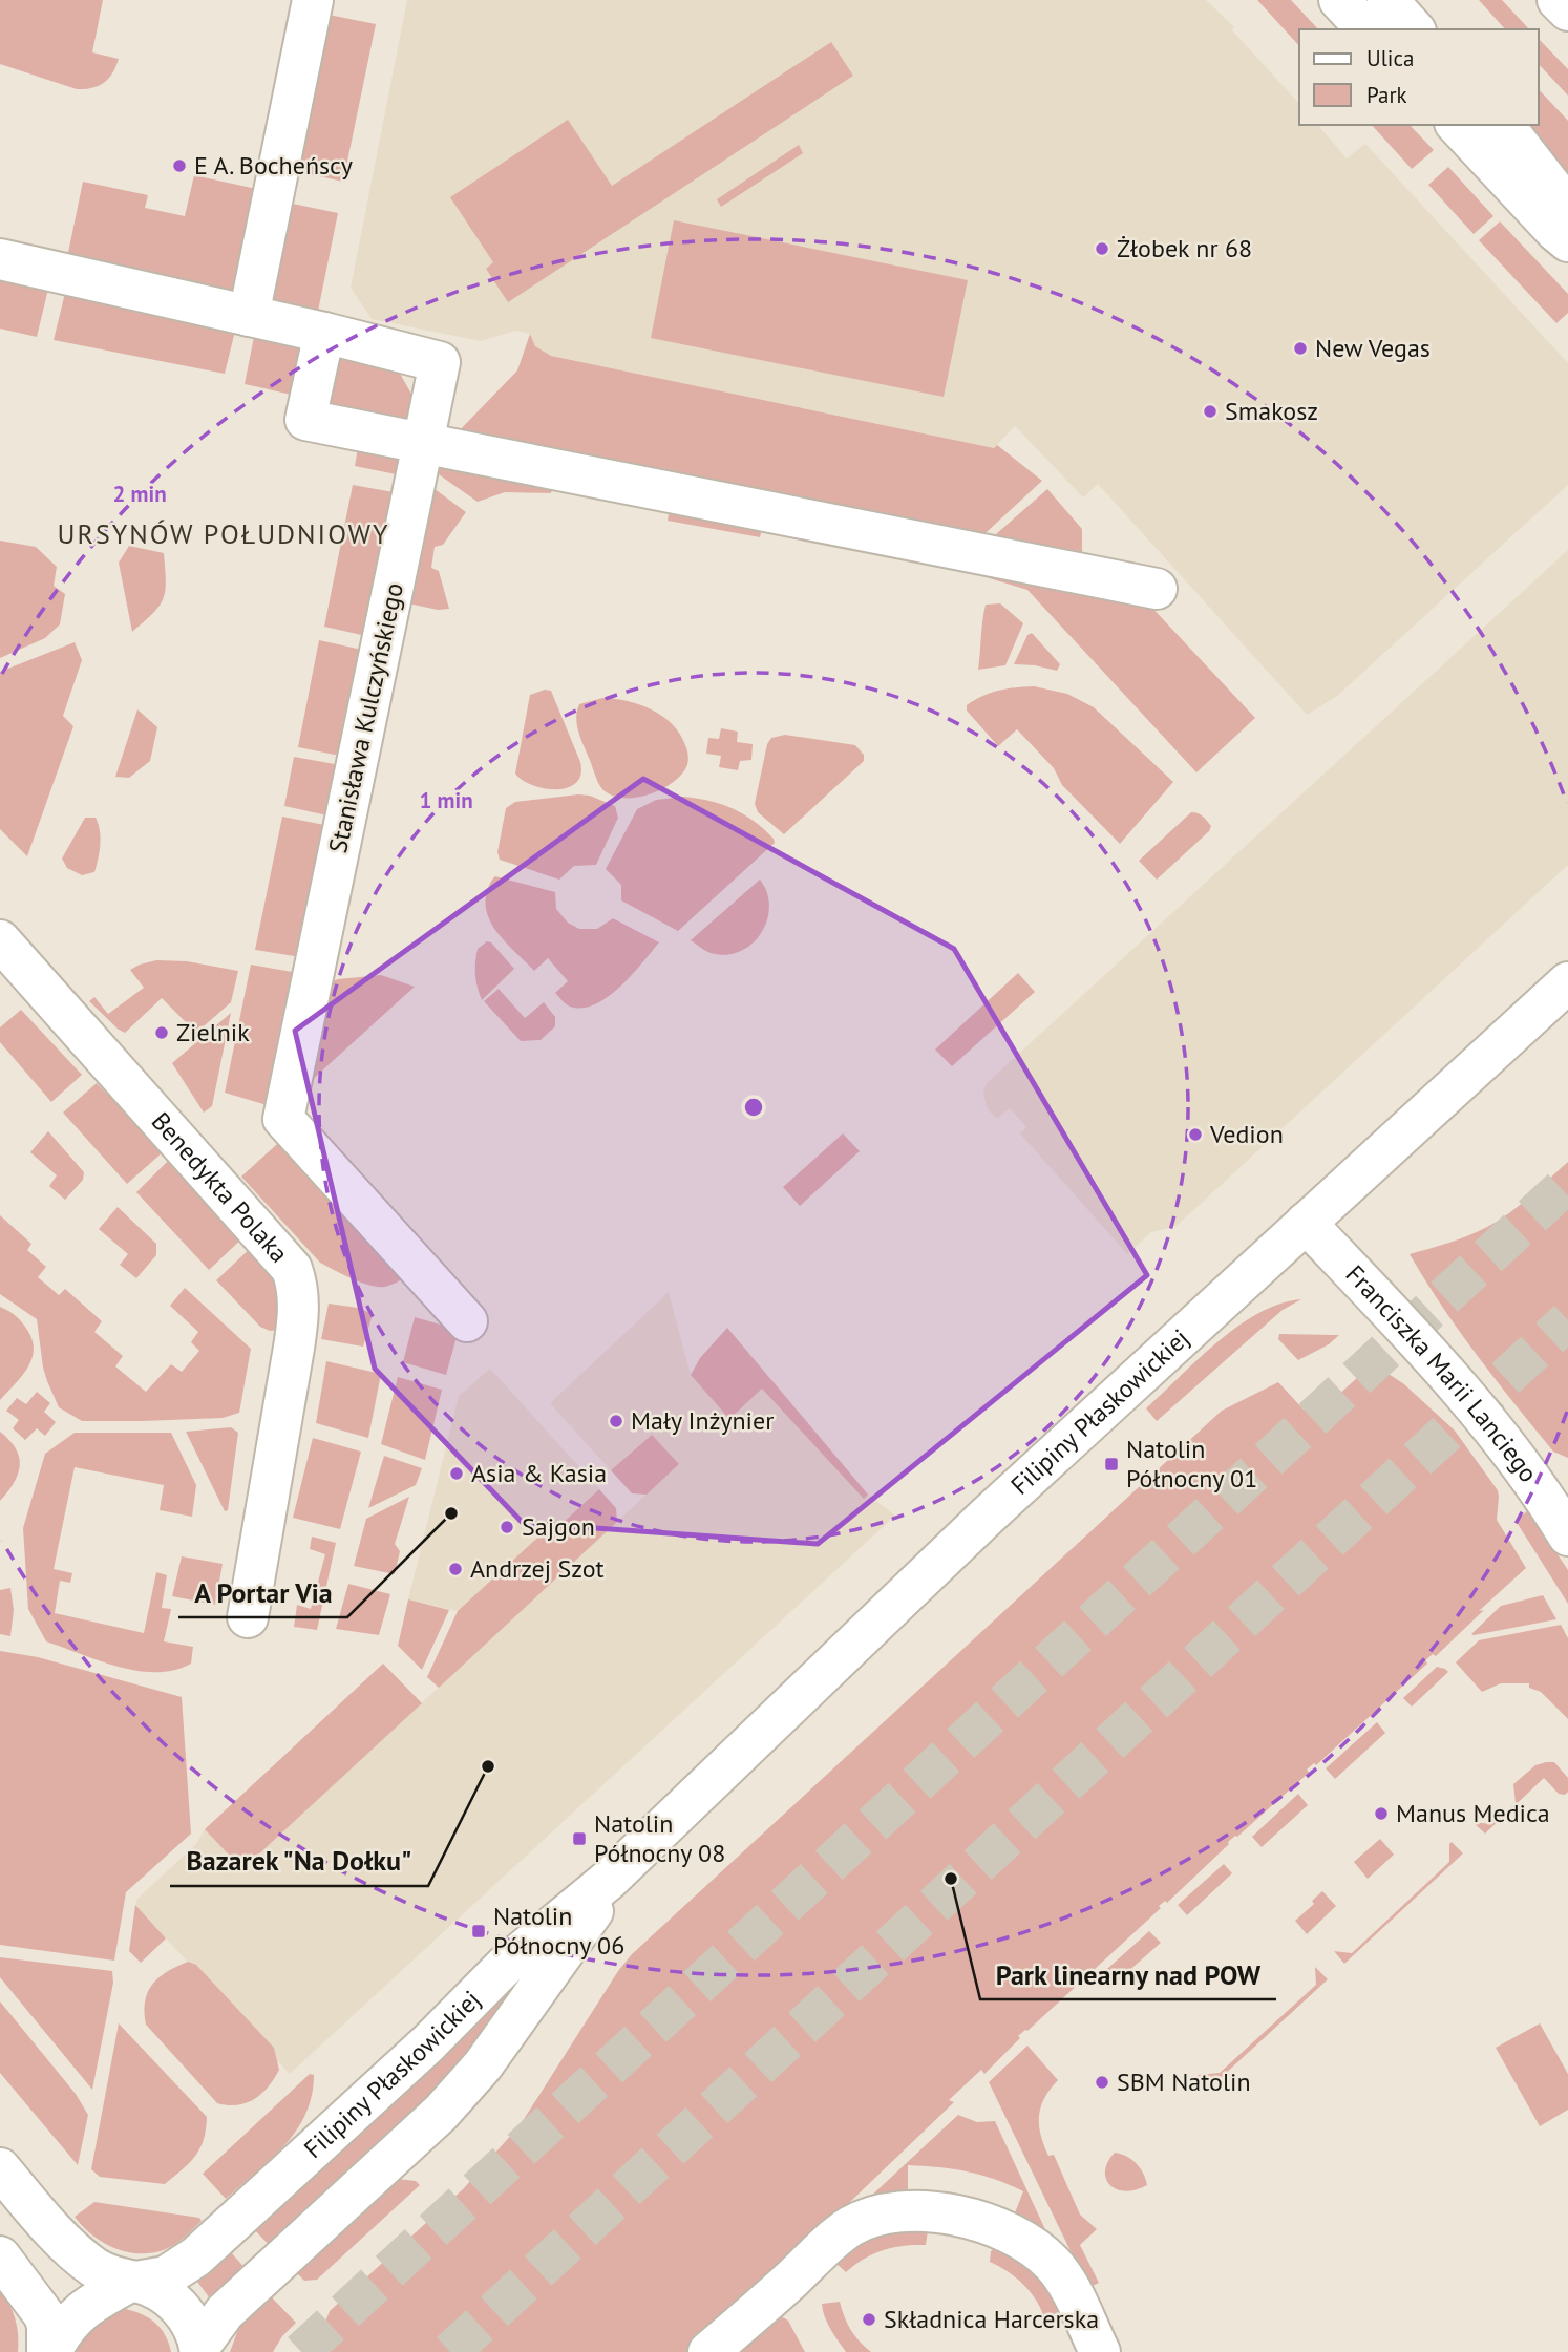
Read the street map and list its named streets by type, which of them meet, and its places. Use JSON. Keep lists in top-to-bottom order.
{
  "streets": {
    "street": [
      "Stanisława Kulczyńskiego",
      "Benedykta Polaka",
      "Franciszka Marii Lanciego",
      "Filipiny Płaskowickiej"
    ]
  },
  "crossings": [
    ["Franciszka Marii Lanciego", "Filipiny Płaskowickiej"]
  ],
  "districts": ["URSYNÓW POŁUDNIOWY"],
  "places": {
    "other": [
      "E A. Bocheńscy",
      "Żłobek nr 68",
      "New Vegas",
      "Smakosz",
      "Zielnik",
      "Vedion",
      "Mały Inżynier",
      "Asia & Kasia",
      "A Portar Via",
      "Sajgon",
      "Andrzej Szot",
      "Bazarek \"Na Dołku\"",
      "Manus Medica",
      "Park linearny nad POW",
      "SBM Natolin",
      "Składnica Harcerska"
    ],
    "transit": ["Natolin Północny 01", "Natolin Północny 08", "Natolin Północny 06"]
  },
  "legend": ["Ulica", "Park"],
  "rings": ["2 min", "1 min"]
}
